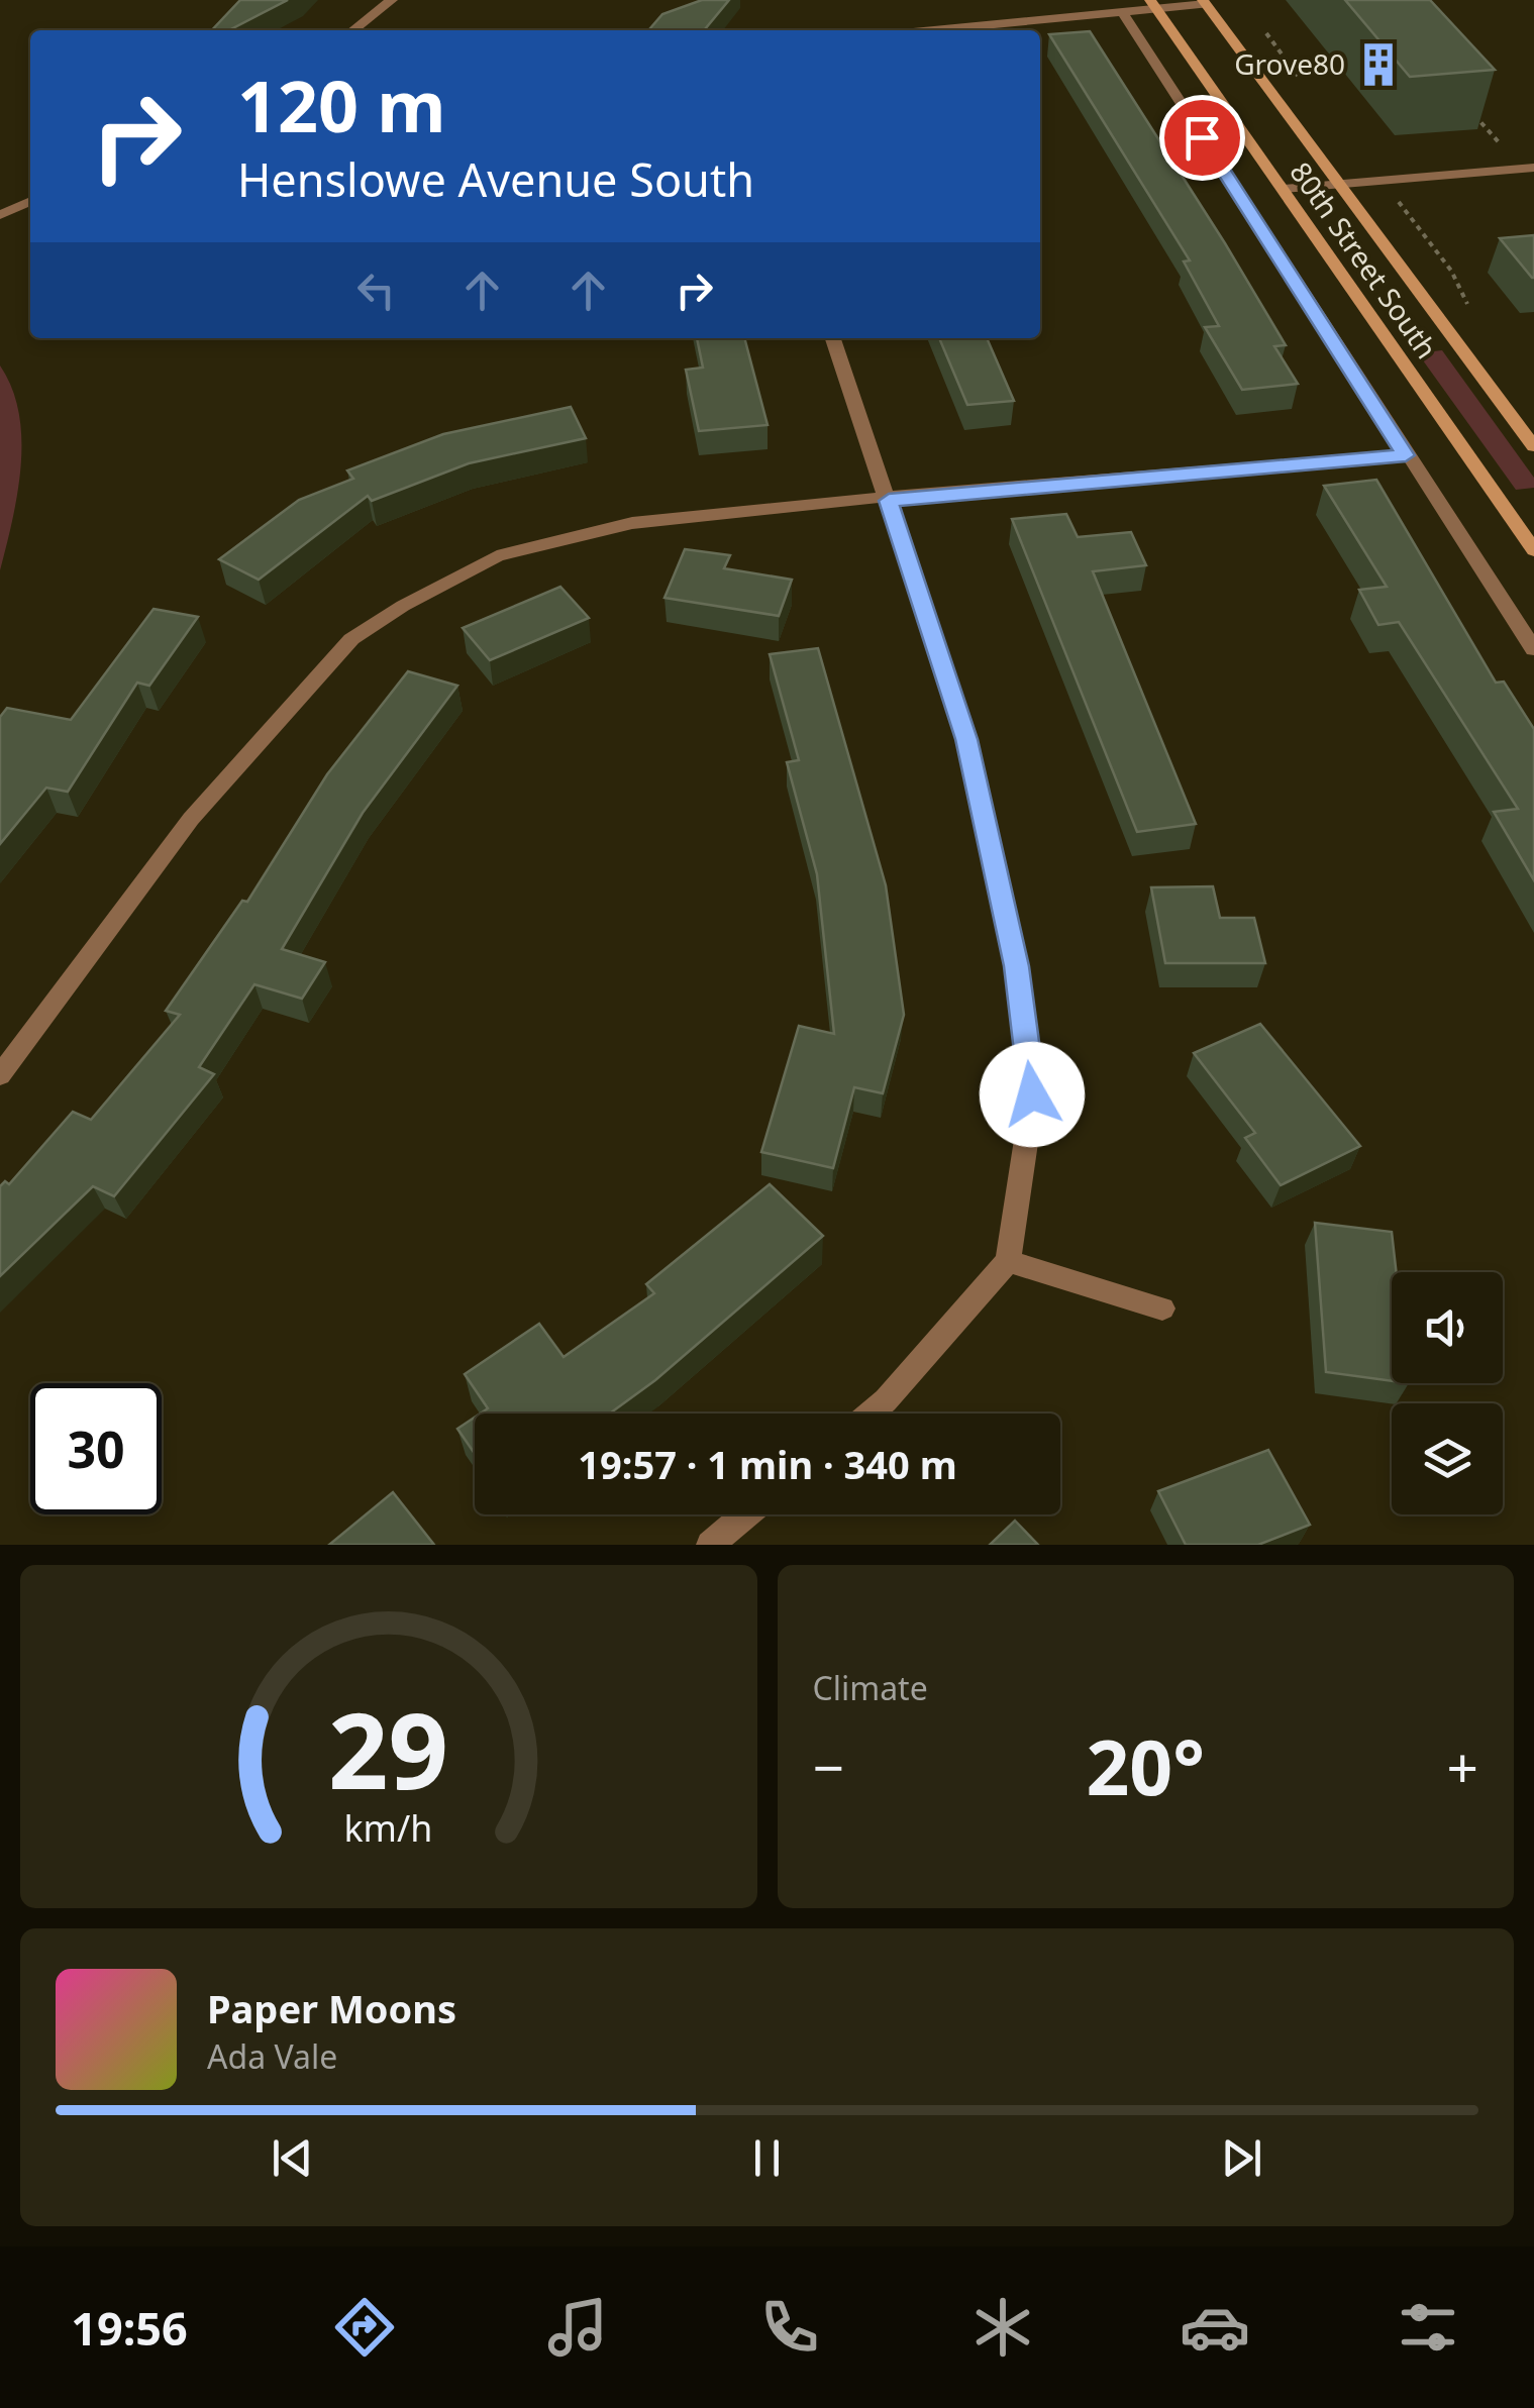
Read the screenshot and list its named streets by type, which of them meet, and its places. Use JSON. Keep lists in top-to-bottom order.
{
  "streets": {
    "main road": ["80th Street South"]
  },
  "places": {
    "building": ["Grove80"]
  },
  "page": {
    "turn": ["120 m", "Henslowe Avenue South"],
    "limit": "30",
    "trip": "19:57 · 1 min · 340 m",
    "tile": "Climate",
    "heat": ["−", "20°", "+"],
    "song": ["Paper Moons", "Ada Vale"],
    "tabs": "19:56",
    "gauge": ["29", "km/h"]
  }
}
